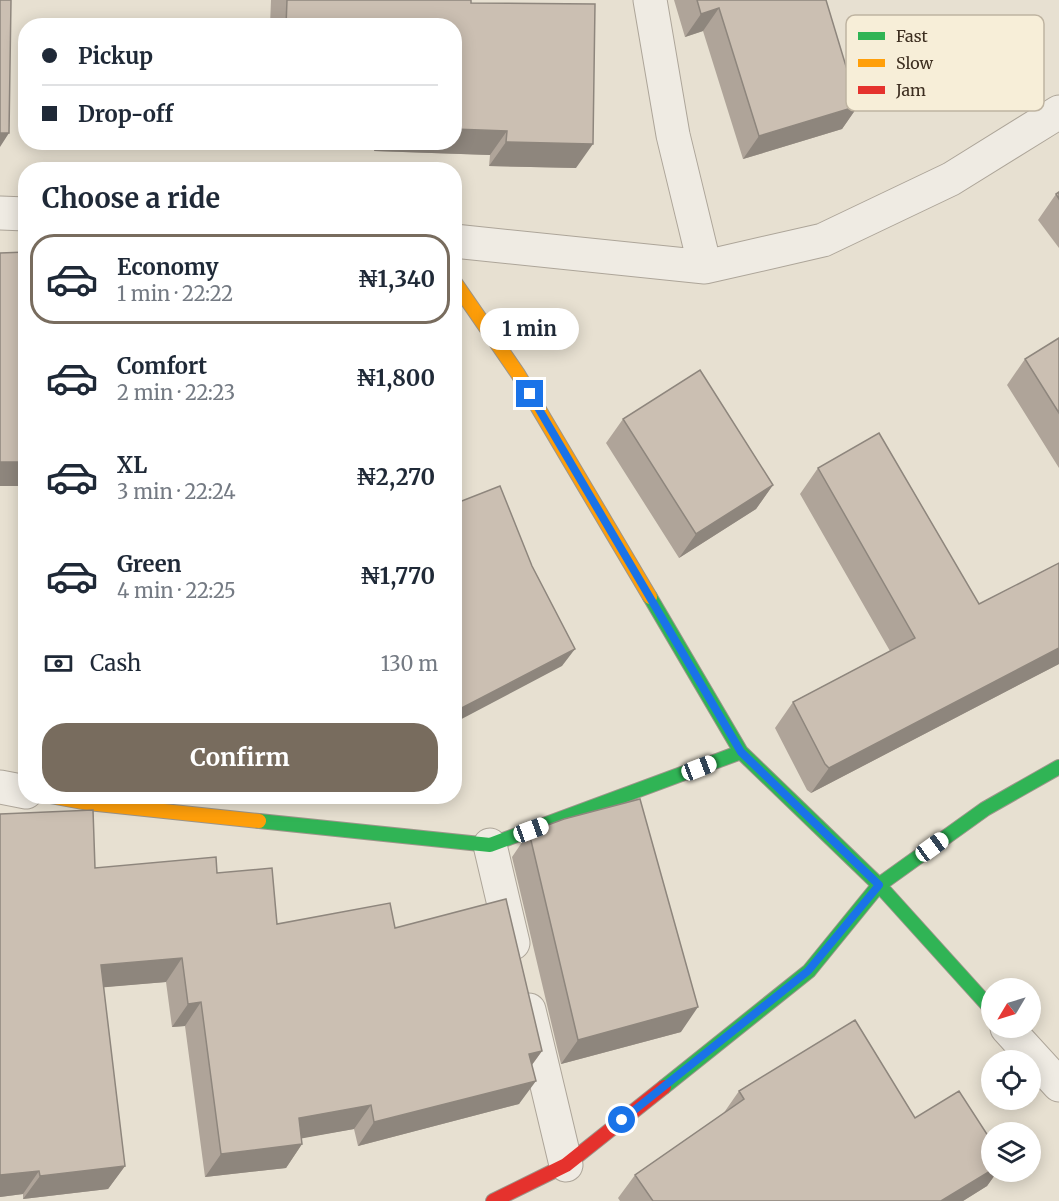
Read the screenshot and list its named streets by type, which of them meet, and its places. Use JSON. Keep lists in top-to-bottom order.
{
  "legend": ["Fast", "Slow", "Jam"],
  "north": "bottom left",
  "page": {
    "banner": ["Pickup", "Drop-off"],
    "heading": "Choose a ride",
    "list": [
      {
        "name": "Economy",
        "note": "1 min · 22:22",
        "value": "₦1,340"
      },
      {
        "name": "Comfort",
        "note": "2 min · 22:23",
        "value": "₦1,800"
      },
      {
        "name": "XL",
        "note": "3 min · 22:24",
        "value": "₦2,270"
      },
      {
        "name": "Green",
        "note": "4 min · 22:25",
        "value": "₦1,770"
      }
    ],
    "bubble": "1 min",
    "pay": ["Cash", "130 m"],
    "buttons": "Confirm"
  }
}
